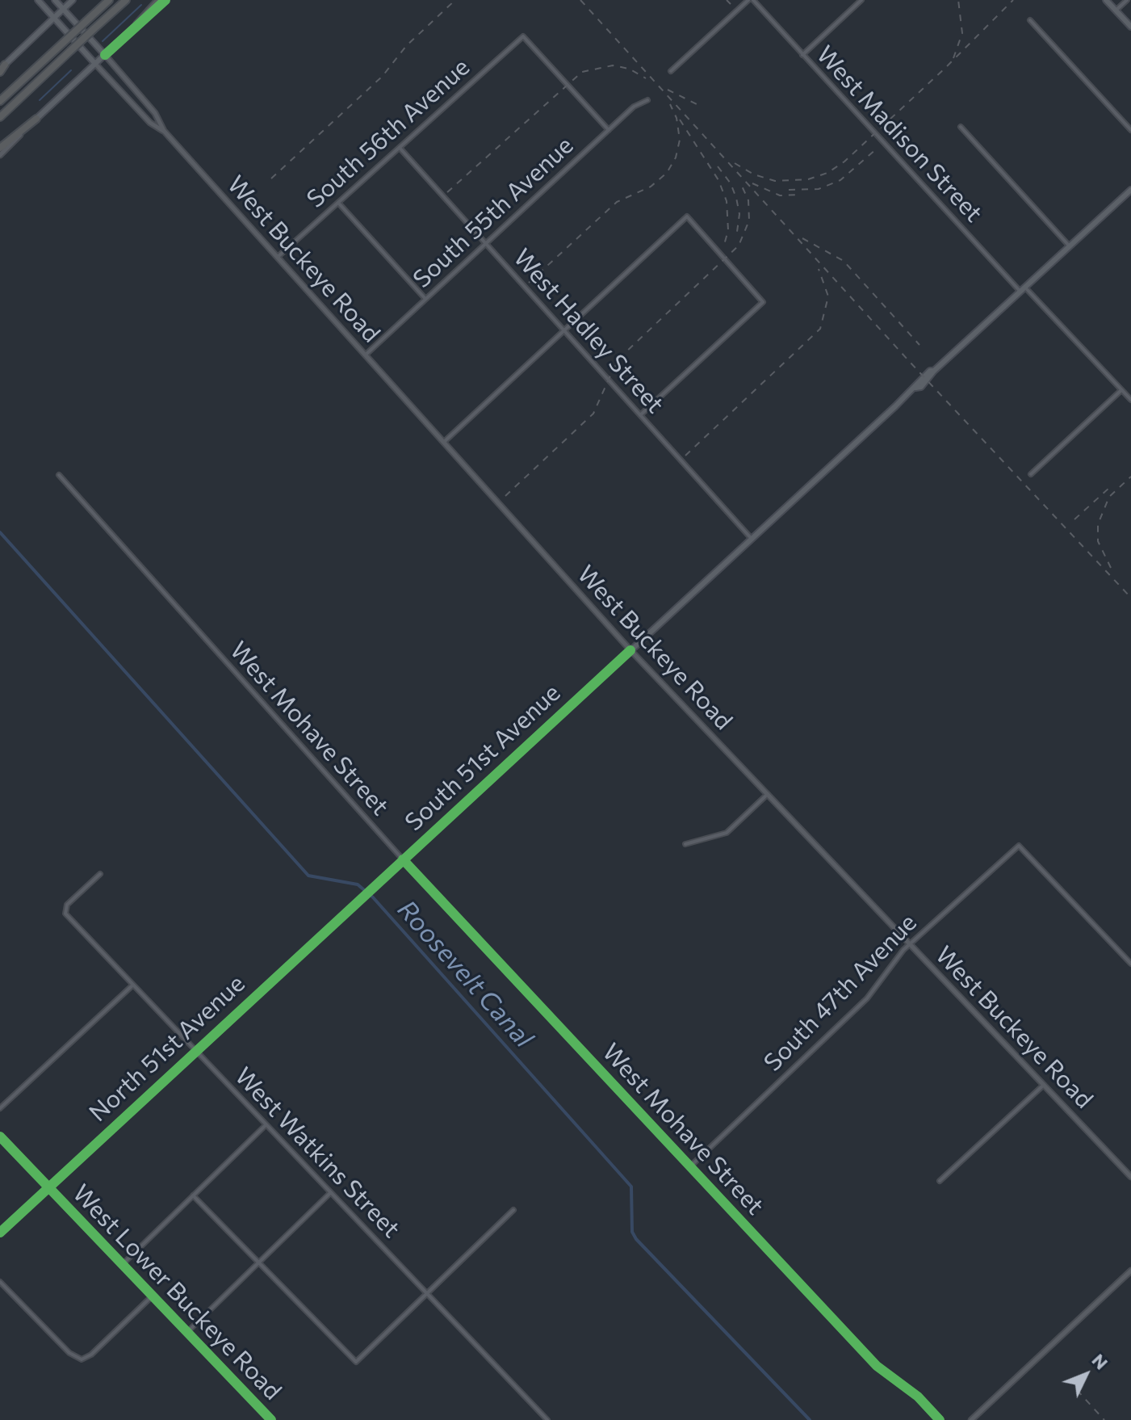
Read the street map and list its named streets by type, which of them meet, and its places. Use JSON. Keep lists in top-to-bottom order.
{
  "streets": {
    "main road": [
      "West Buckeye Road",
      "South 51st Avenue",
      "North 51st Avenue",
      "West Lower Buckeye Road"
    ],
    "street": [
      "South 56th Avenue",
      "West Madison Street",
      "South 55th Avenue",
      "West Hadley Street",
      "West Mohave Street",
      "South 47th Avenue",
      "West Watkins Street"
    ]
  },
  "crossings": [
    ["South 56th Avenue", "South 55th Avenue"],
    ["South 56th Avenue", "West Buckeye Road"],
    ["South 56th Avenue", "West Hadley Street"],
    ["West Madison Street", "South 51st Avenue"],
    ["South 55th Avenue", "West Buckeye Road"],
    ["South 55th Avenue", "West Hadley Street"],
    ["West Buckeye Road", "South 51st Avenue"],
    ["West Buckeye Road", "South 47th Avenue"],
    ["West Hadley Street", "South 51st Avenue"],
    ["West Mohave Street", "South 51st Avenue"],
    ["West Mohave Street", "South 47th Avenue"],
    ["South 51st Avenue", "North 51st Avenue"],
    ["North 51st Avenue", "West Watkins Street"],
    ["North 51st Avenue", "West Lower Buckeye Road"]
  ],
  "water": ["Roosevelt Canal"],
  "north": "top right"
}
